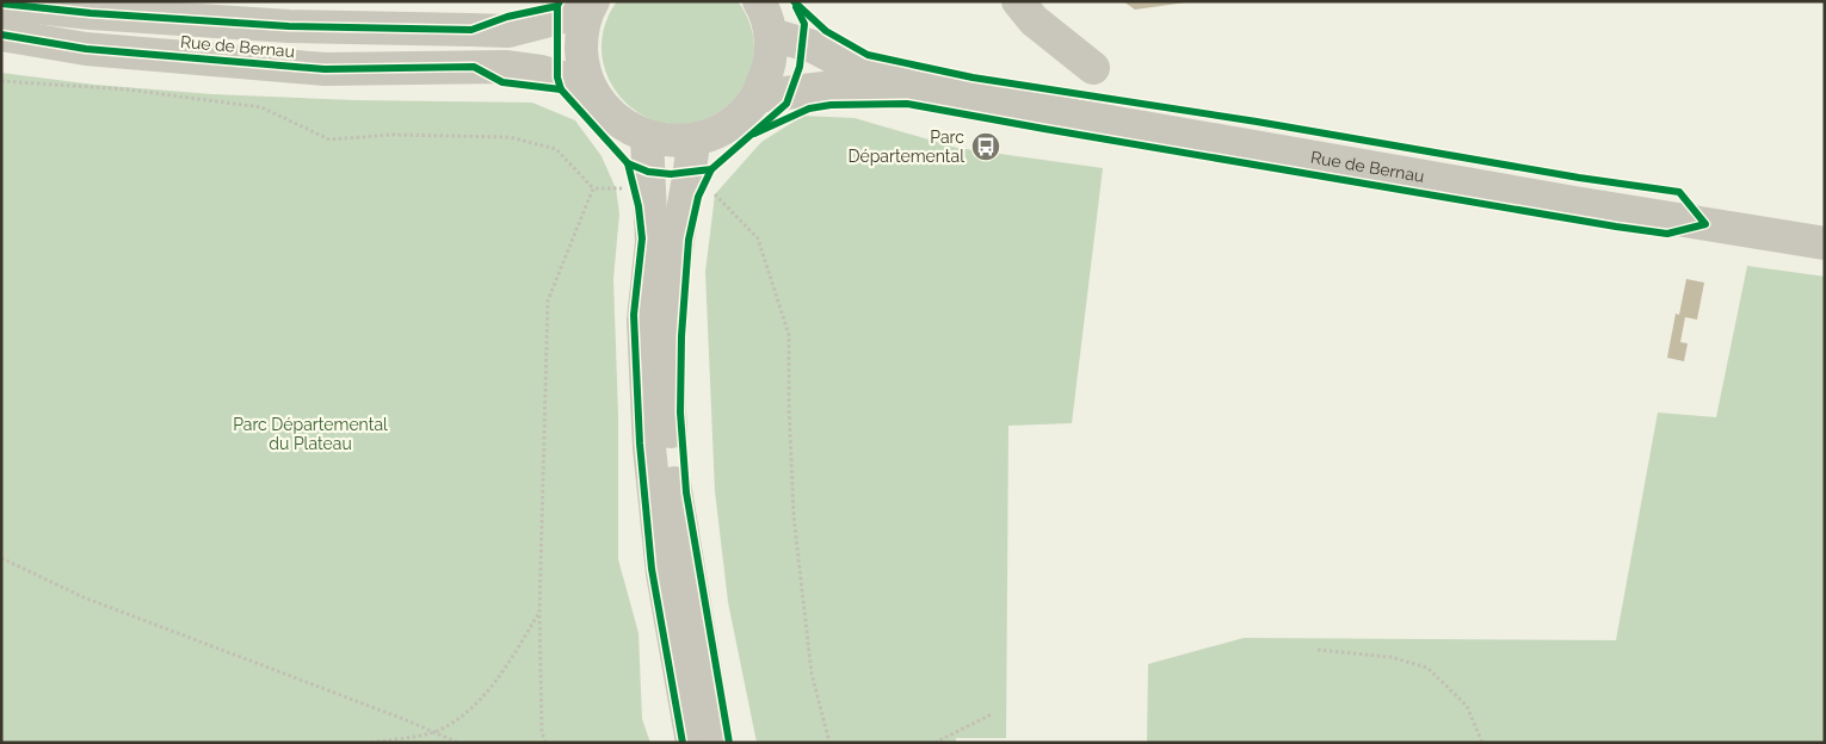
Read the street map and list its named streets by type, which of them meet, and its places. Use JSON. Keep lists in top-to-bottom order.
{
  "streets": {
    "street": ["Rue de Bernau"]
  },
  "parks": ["Parc Départemental du Plateau"],
  "places": {
    "bus stop": ["Parc Départemental"]
  }
}
